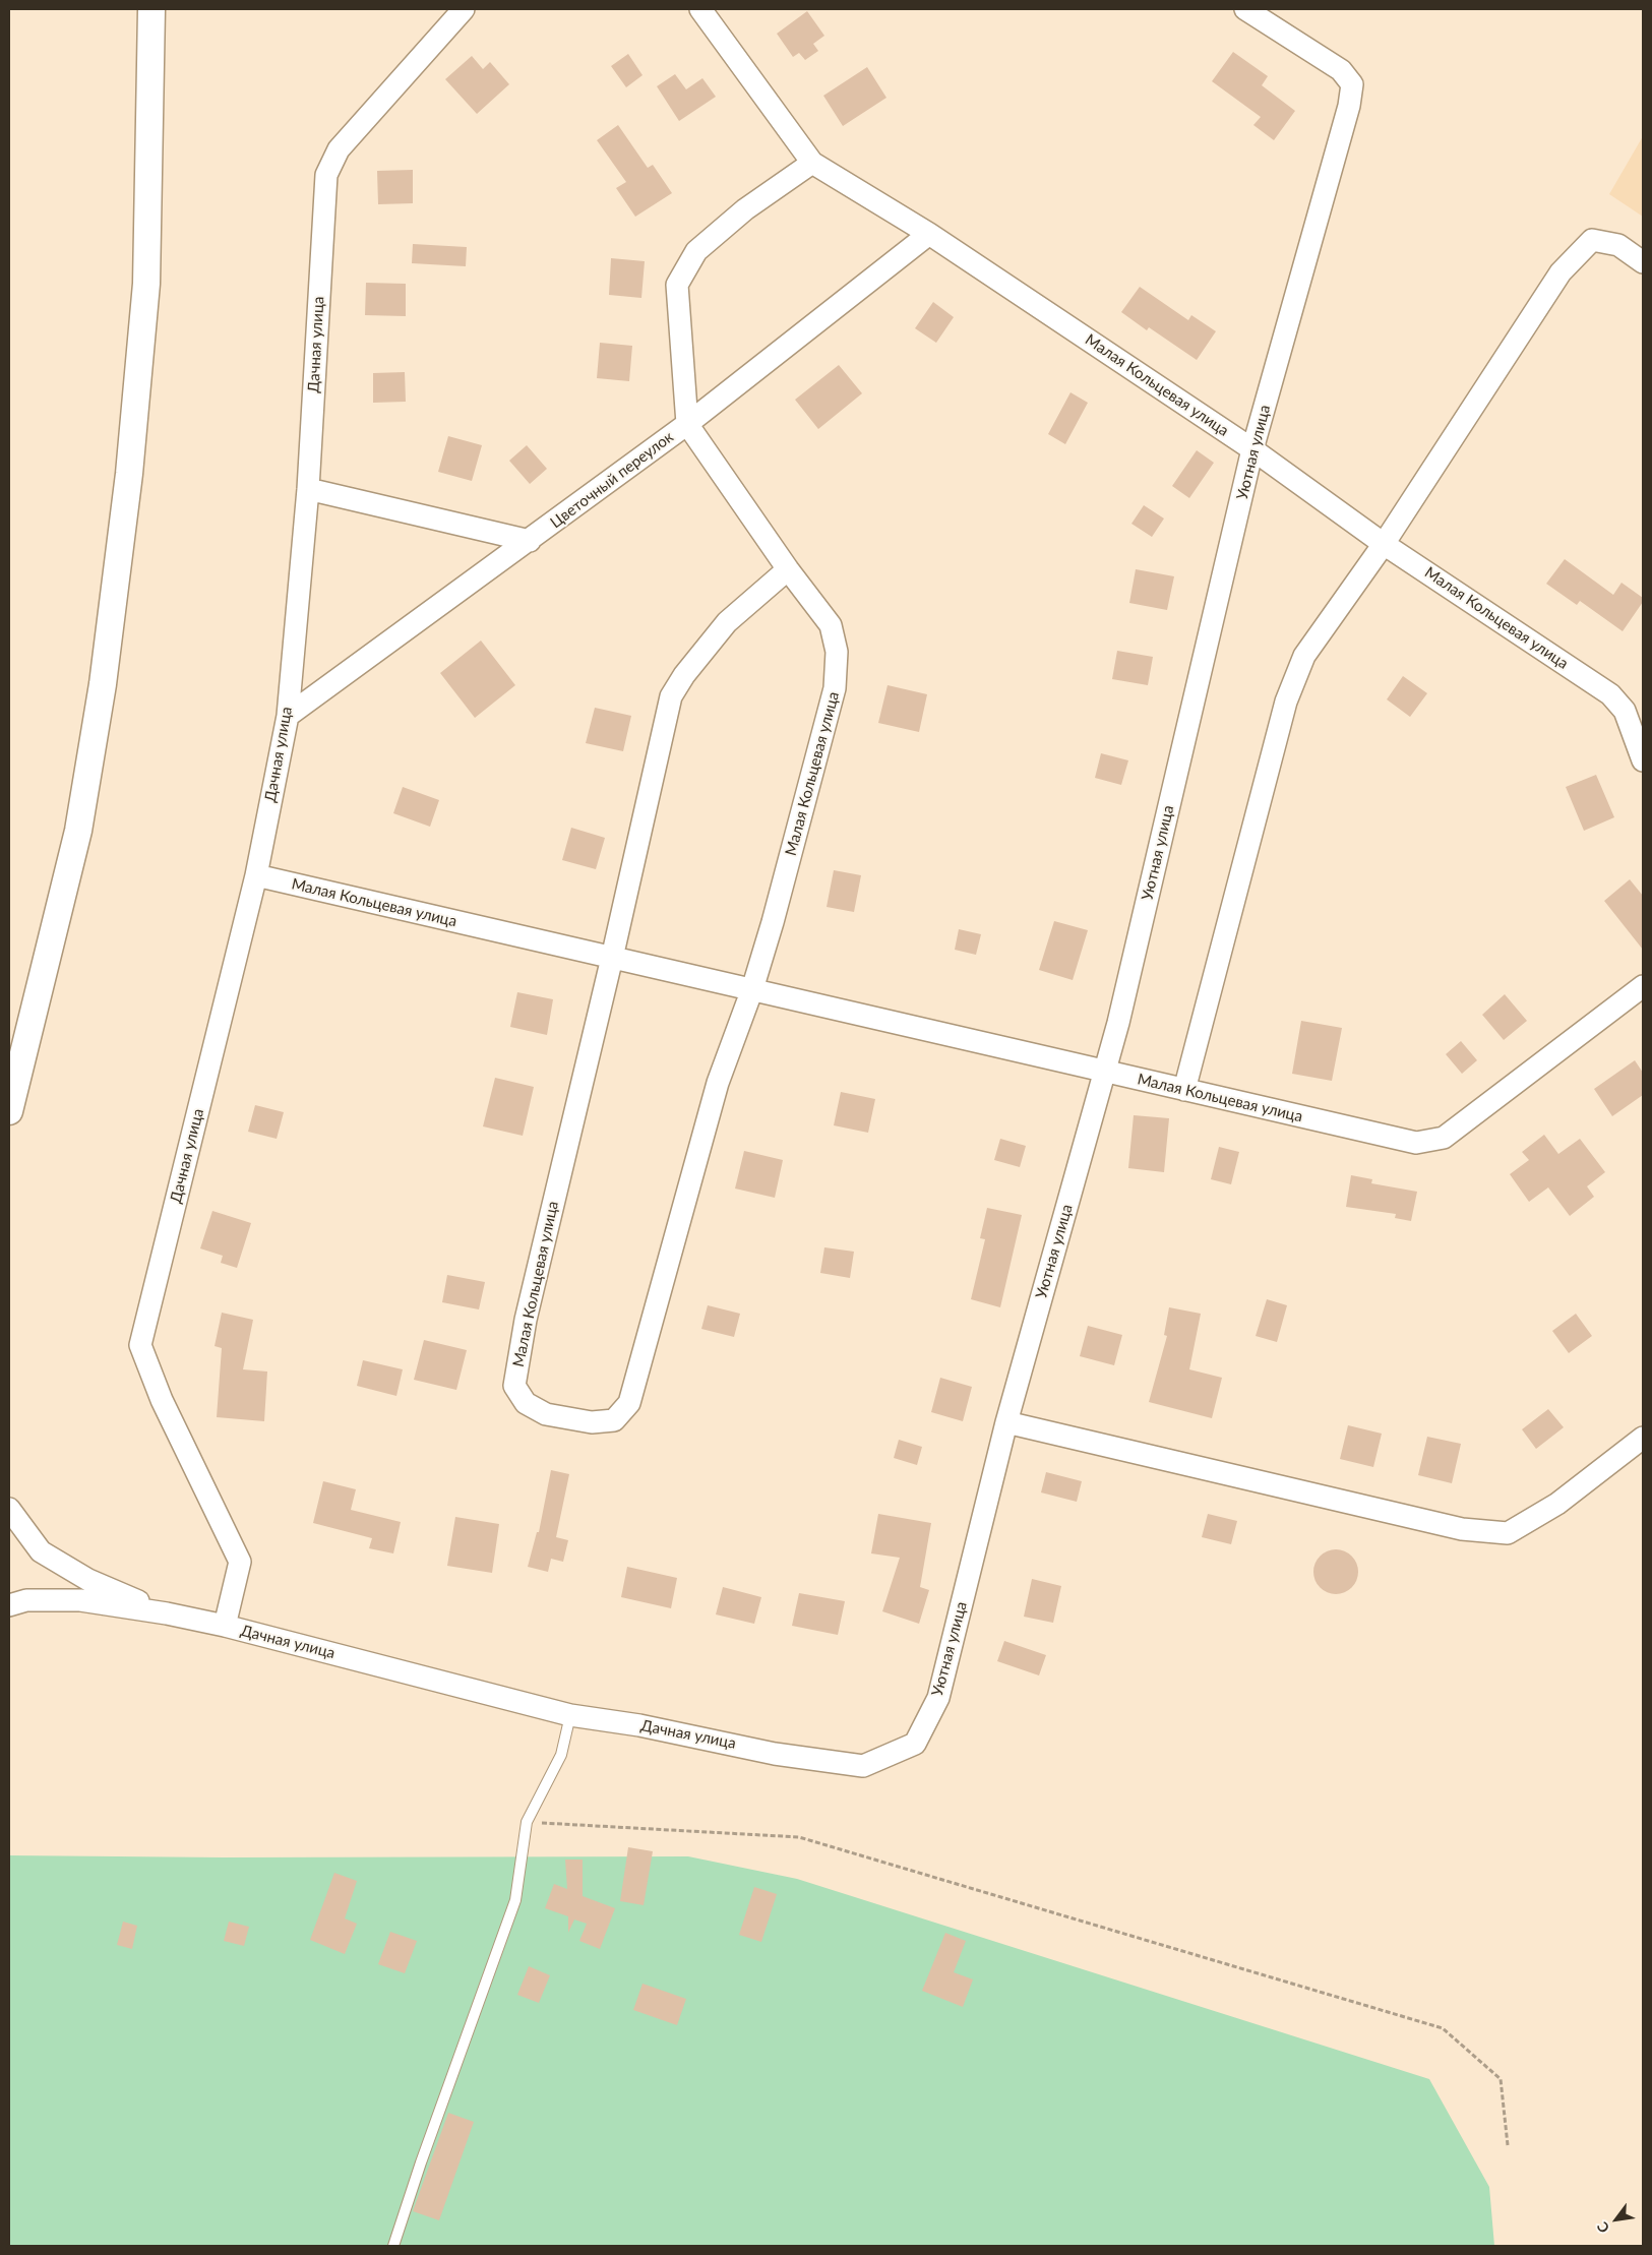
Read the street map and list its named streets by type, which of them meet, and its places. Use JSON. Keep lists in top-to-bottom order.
{
  "streets": {
    "street": [
      "Дачная улица",
      "Малая Кольцевая улица",
      "Уютная улица",
      "Цветочный переулок"
    ]
  },
  "crossings": [
    ["Дачная улица", "Малая Кольцевая улица"],
    ["Дачная улица", "Уютная улица"],
    ["Дачная улица", "Цветочный переулок"],
    ["Малая Кольцевая улица", "Уютная улица"],
    ["Малая Кольцевая улица", "Цветочный переулок"]
  ],
  "north": "bottom left"
}
